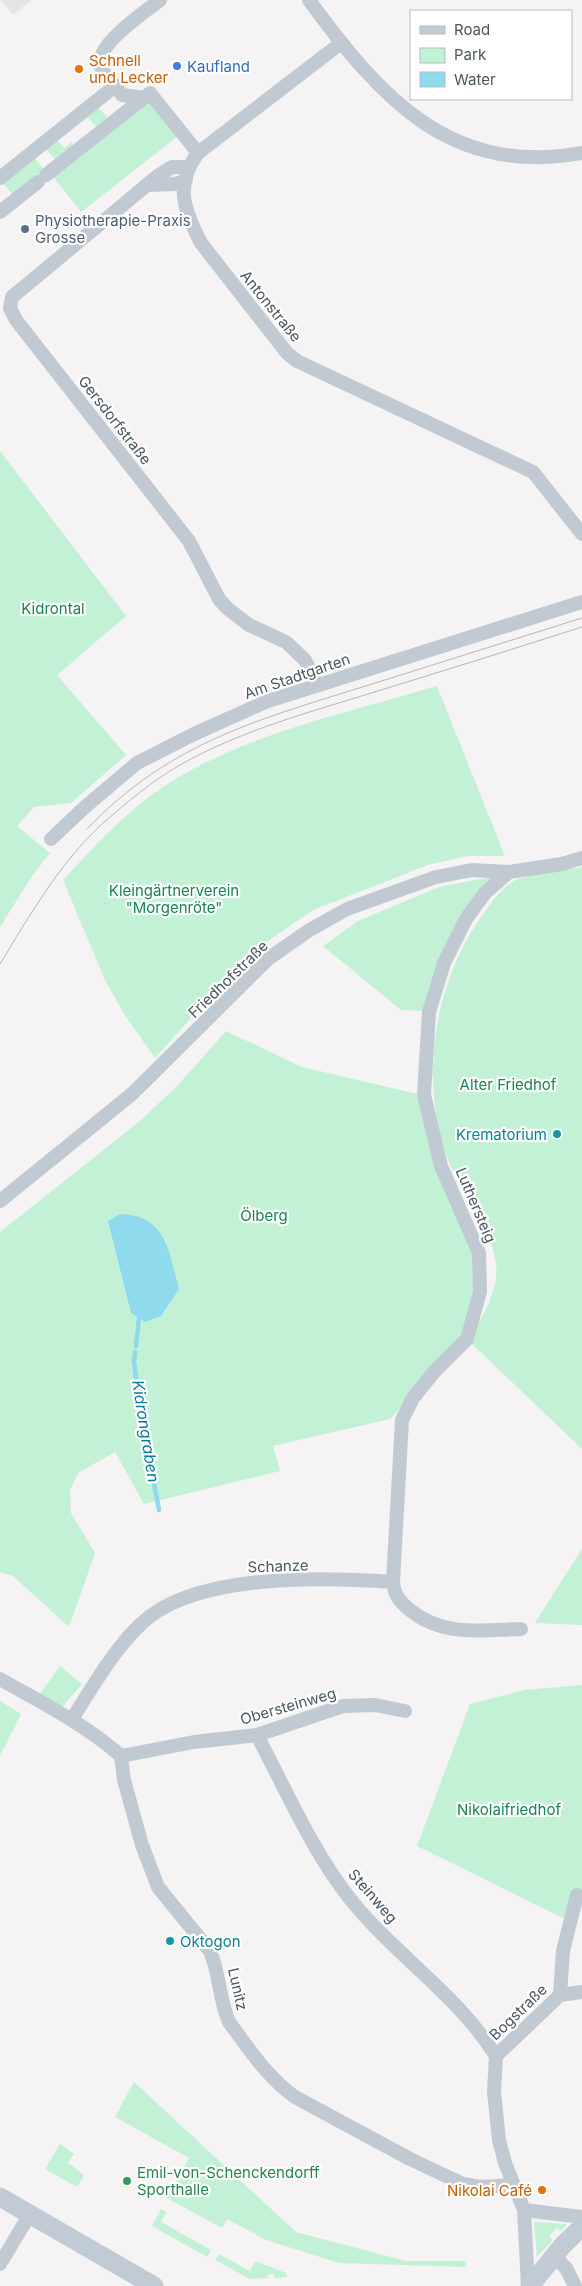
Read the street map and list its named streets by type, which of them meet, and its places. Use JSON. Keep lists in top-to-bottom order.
{
  "streets": {
    "street": [
      "Antonstraße",
      "Gersdorfstraße",
      "Am Stadtgarten",
      "Friedhofstraße",
      "Luthersteig",
      "Schanze",
      "Obersteinweg",
      "Steinweg",
      "Lunitz",
      "Bogstraße"
    ]
  },
  "crossings": [
    ["Antonstraße", "Gersdorfstraße"],
    ["Gersdorfstraße", "Am Stadtgarten"],
    ["Friedhofstraße", "Luthersteig"],
    ["Luthersteig", "Schanze"],
    ["Obersteinweg", "Steinweg"],
    ["Obersteinweg", "Lunitz"],
    ["Steinweg", "Bogstraße"],
    ["Lunitz", "Bogstraße"]
  ],
  "water": ["Kidrongraben"],
  "parks": [
    "Kidrontal",
    "Kleingärtnerverein \"Morgenröte\"",
    "Alter Friedhof",
    "Ölberg",
    "Nikolaifriedhof"
  ],
  "places": [
    "Kaufland",
    "Schnell und Lecker",
    "Physiotherapie-Praxis Grosse",
    "Krematorium",
    "Oktogon",
    "Emil-von-Schenckendorff Sporthalle",
    "Nikolai Café"
  ],
  "legend": ["Road", "Park", "Water"]
}
